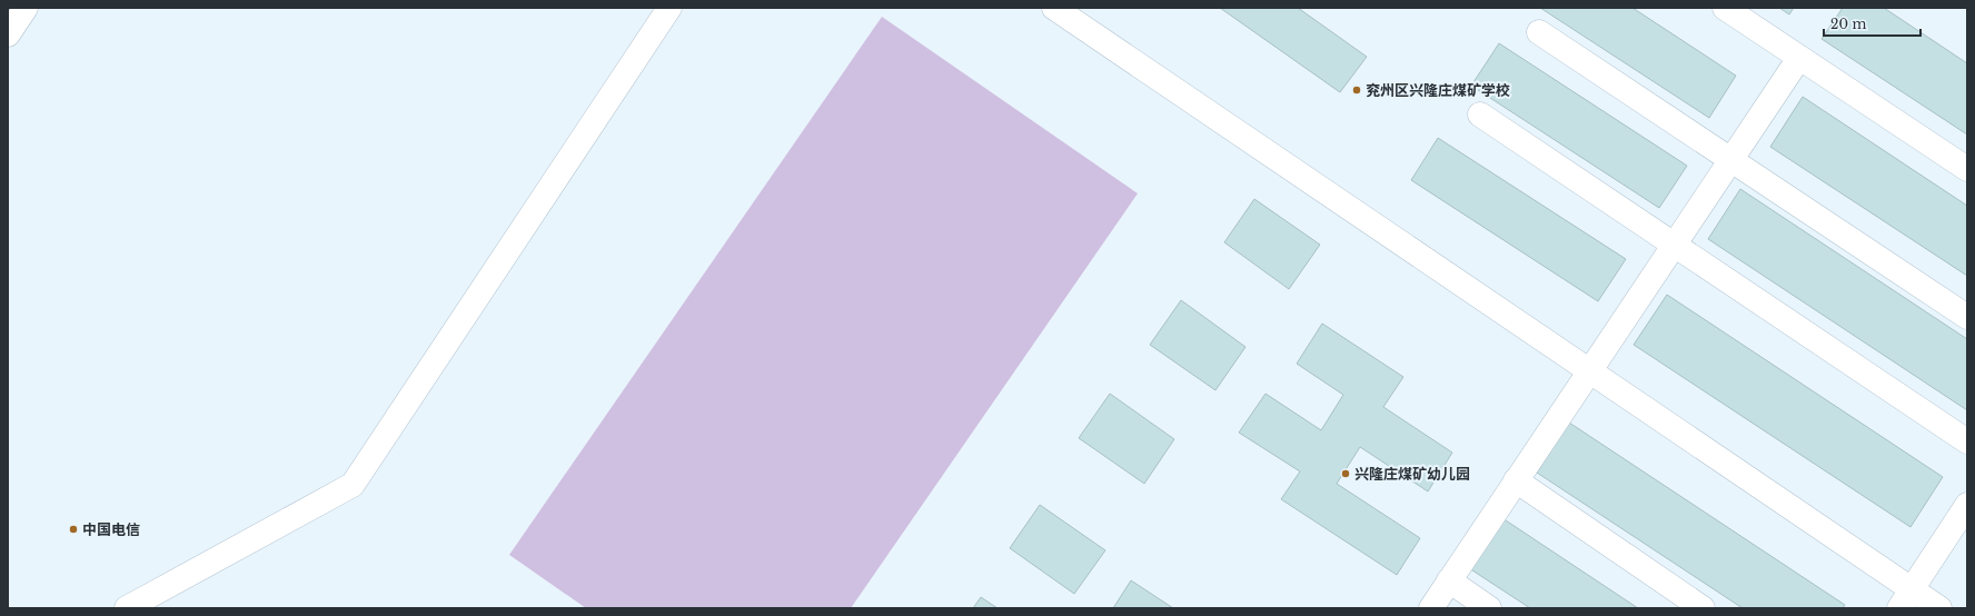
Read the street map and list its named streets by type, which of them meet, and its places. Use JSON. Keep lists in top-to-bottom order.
{
  "places": ["兖州区兴隆庄煤矿学校", "兴隆庄煤矿幼儿园", "中国电信"],
  "scale_bar": "20 m"
}
